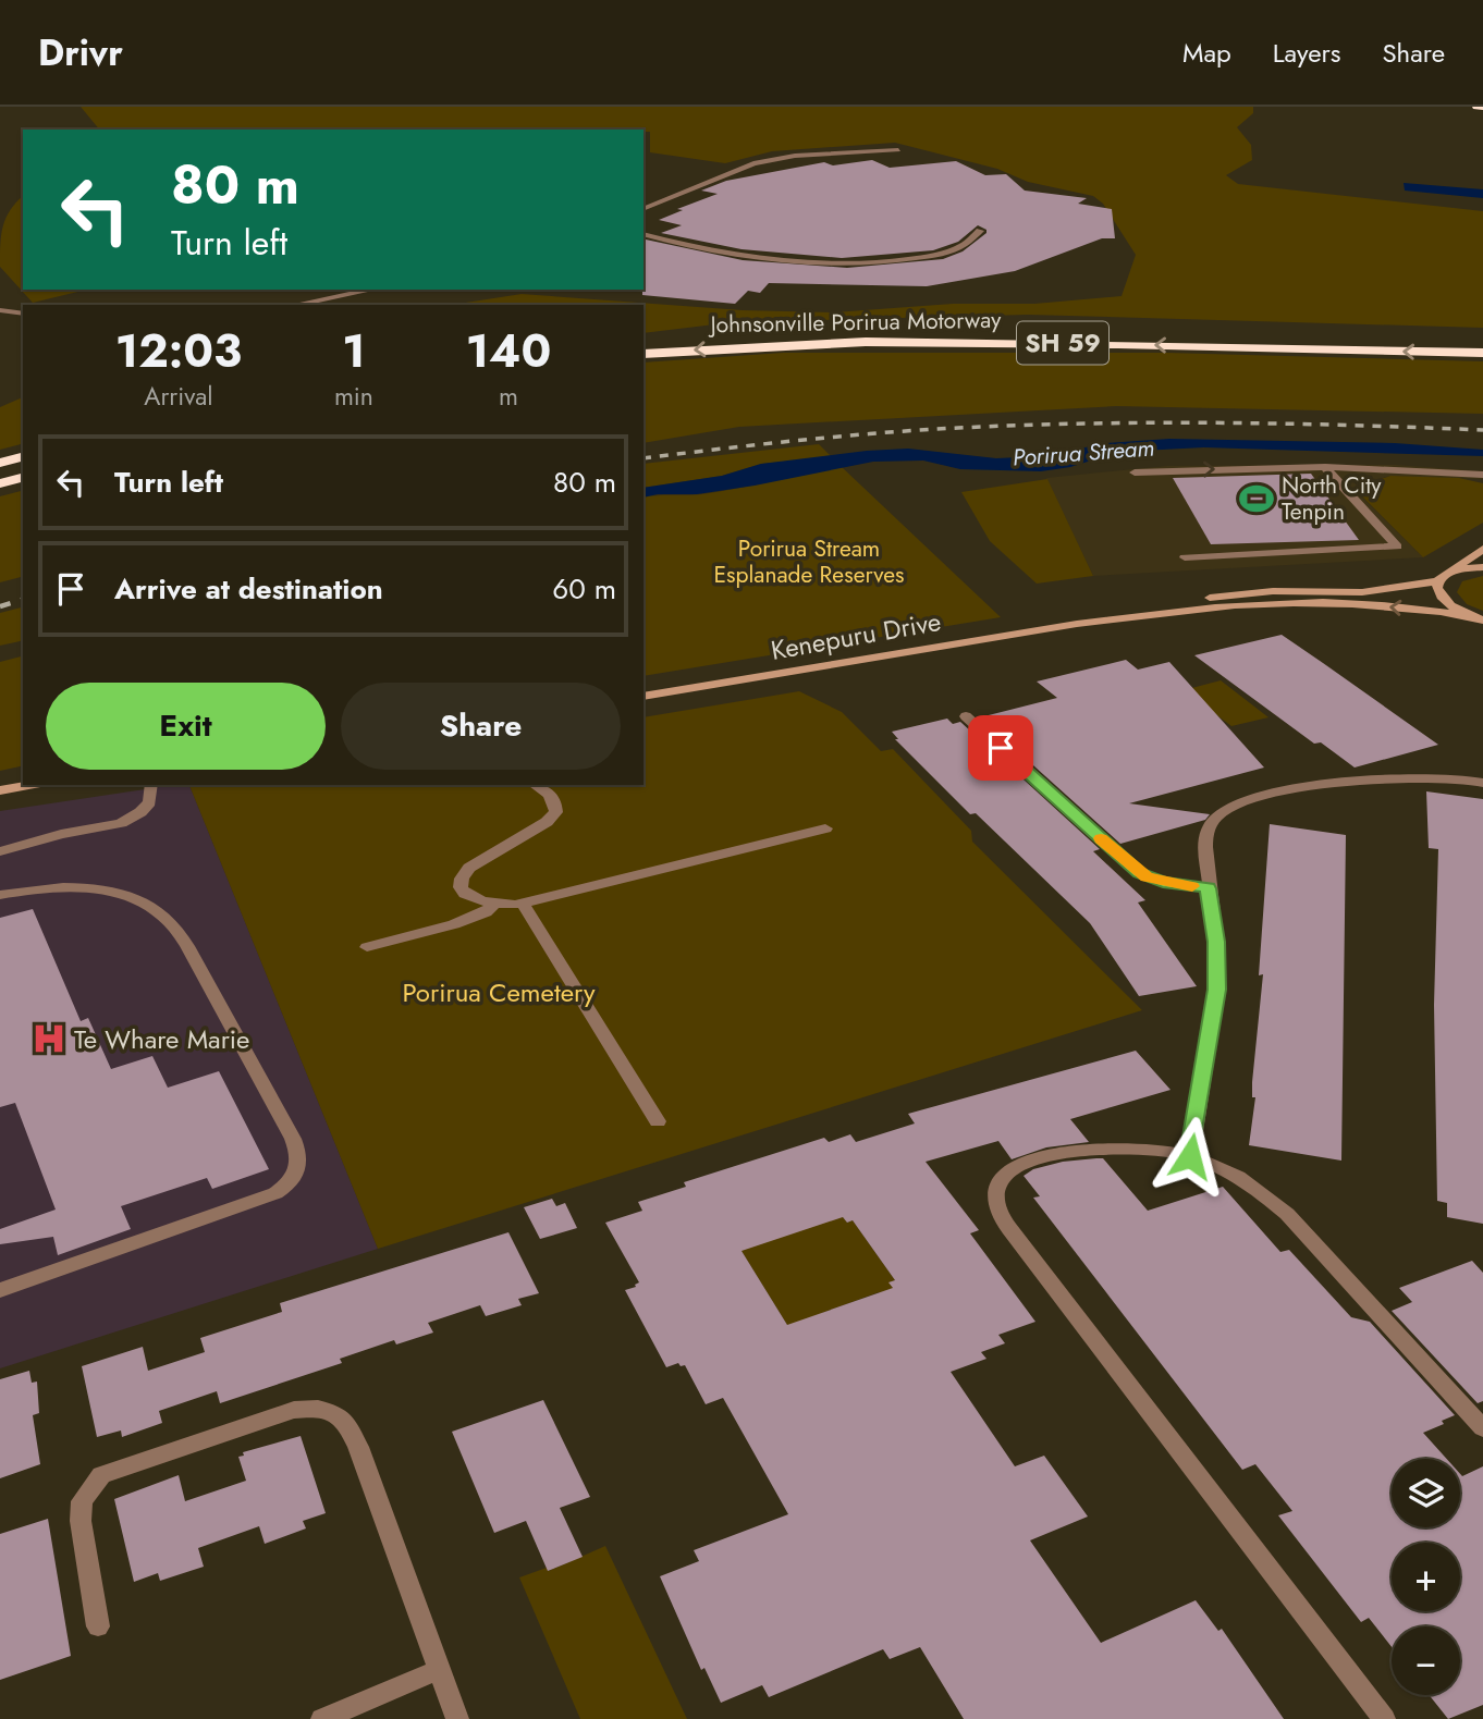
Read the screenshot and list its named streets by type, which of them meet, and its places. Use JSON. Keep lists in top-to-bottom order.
{
  "streets": {
    "highway": ["Johnsonville Porirua Motorway", "SH 59"],
    "main road": ["Kenepuru Drive"]
  },
  "one_way": ["Johnsonville Porirua Motorway"],
  "water": ["Porirua Stream"],
  "parks": ["Porirua Stream Esplanade Reserves", "Porirua Cemetery"],
  "places": {
    "sports": ["North City Tenpin"],
    "hospital": ["Te Whare Marie"]
  },
  "page": {
    "header": "Drivr",
    "nav": ["Map", "Layers", "Share"],
    "turn": ["80 m", "Turn left"],
    "eta": [
      "12:03",
      "Arrival",
      "1",
      "min",
      "140",
      "m"
    ],
    "list": [
      {
        "name": "Turn left",
        "value": "80 m"
      },
      {
        "name": "Arrive at destination",
        "value": "60 m"
      }
    ],
    "buttons": ["Exit", "Share"],
    "map_buttons": ["+", "−"]
  }
}
